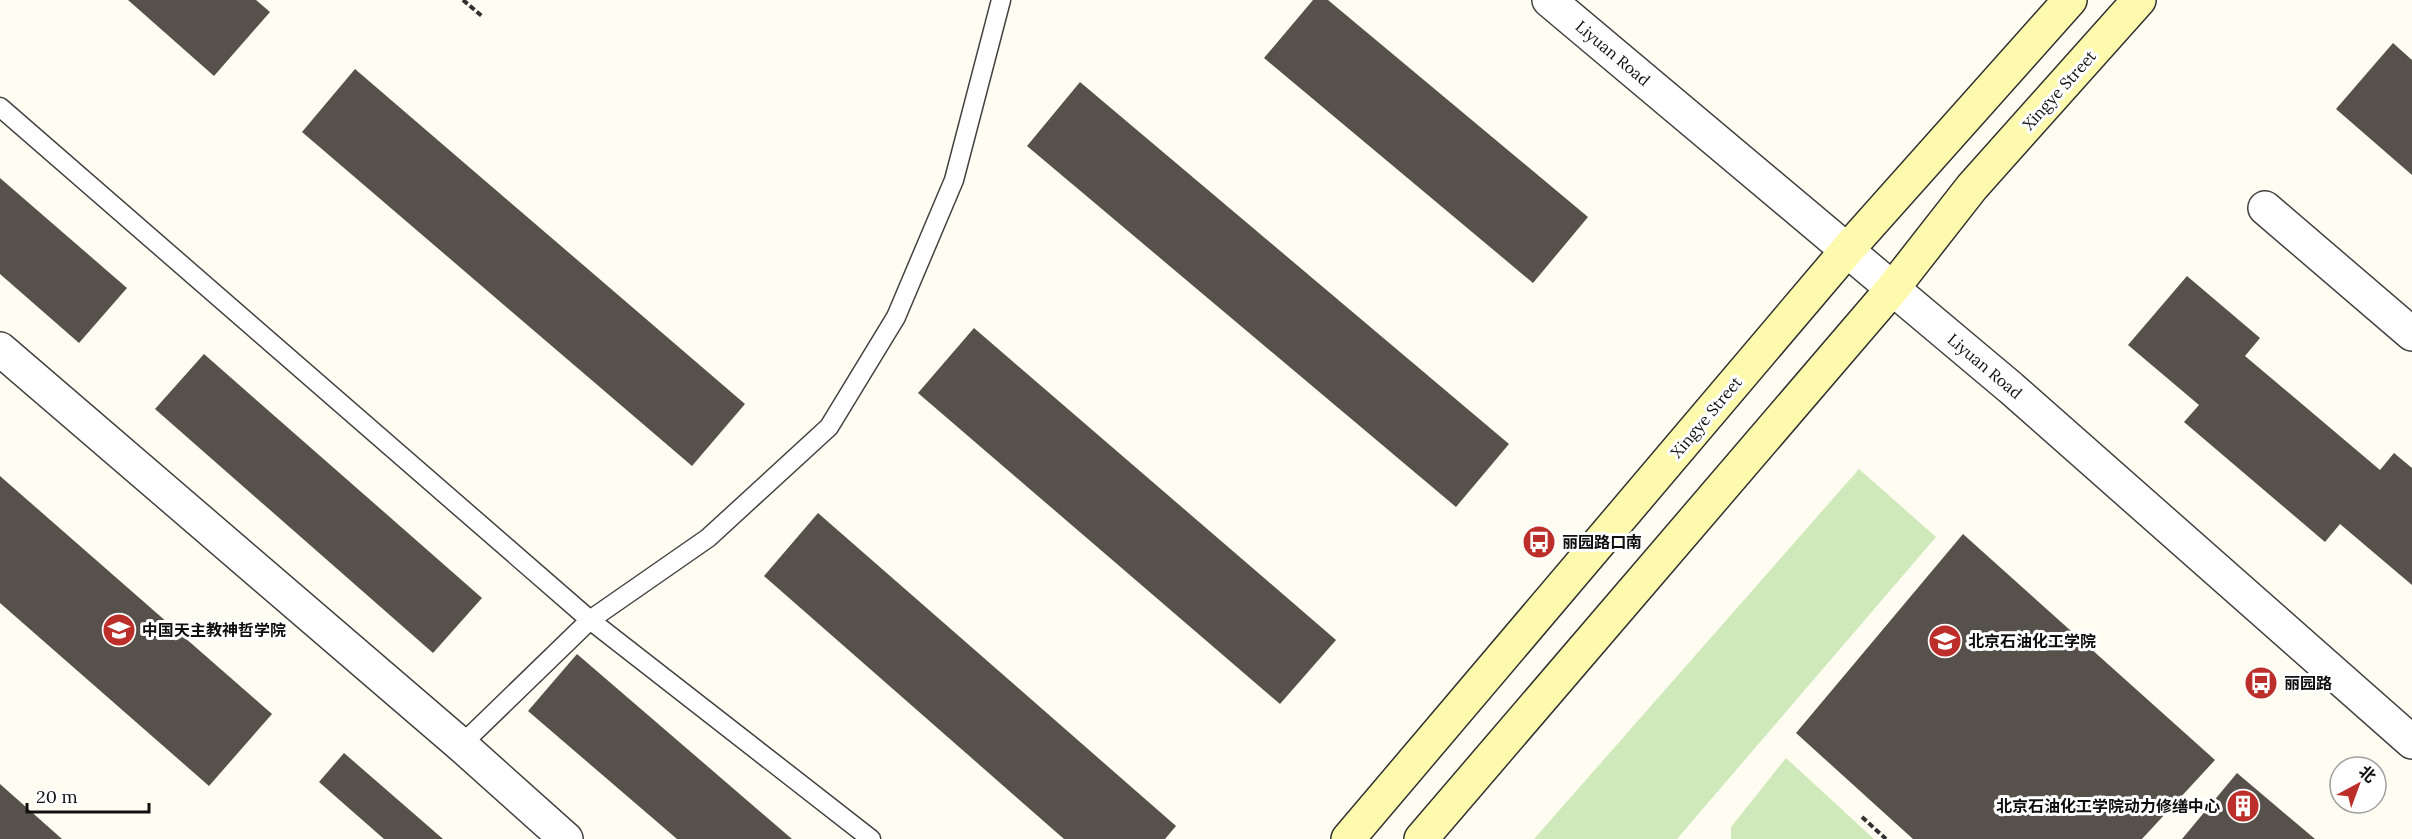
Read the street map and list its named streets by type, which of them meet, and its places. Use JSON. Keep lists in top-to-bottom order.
{
  "streets": {
    "main road": ["Xingye Street"],
    "street": ["Liyuan Road"]
  },
  "crossings": [
    ["Liyuan Road", "Xingye Street"]
  ],
  "places": {
    "bus stop": ["丽园路口南", "丽园路"],
    "school or university": ["中国天主教神哲学院", "北京石油化工学院"],
    "building": ["北京石油化工学院动力修缮中心"]
  },
  "scale_bar": "20 m",
  "north": "top right"
}
